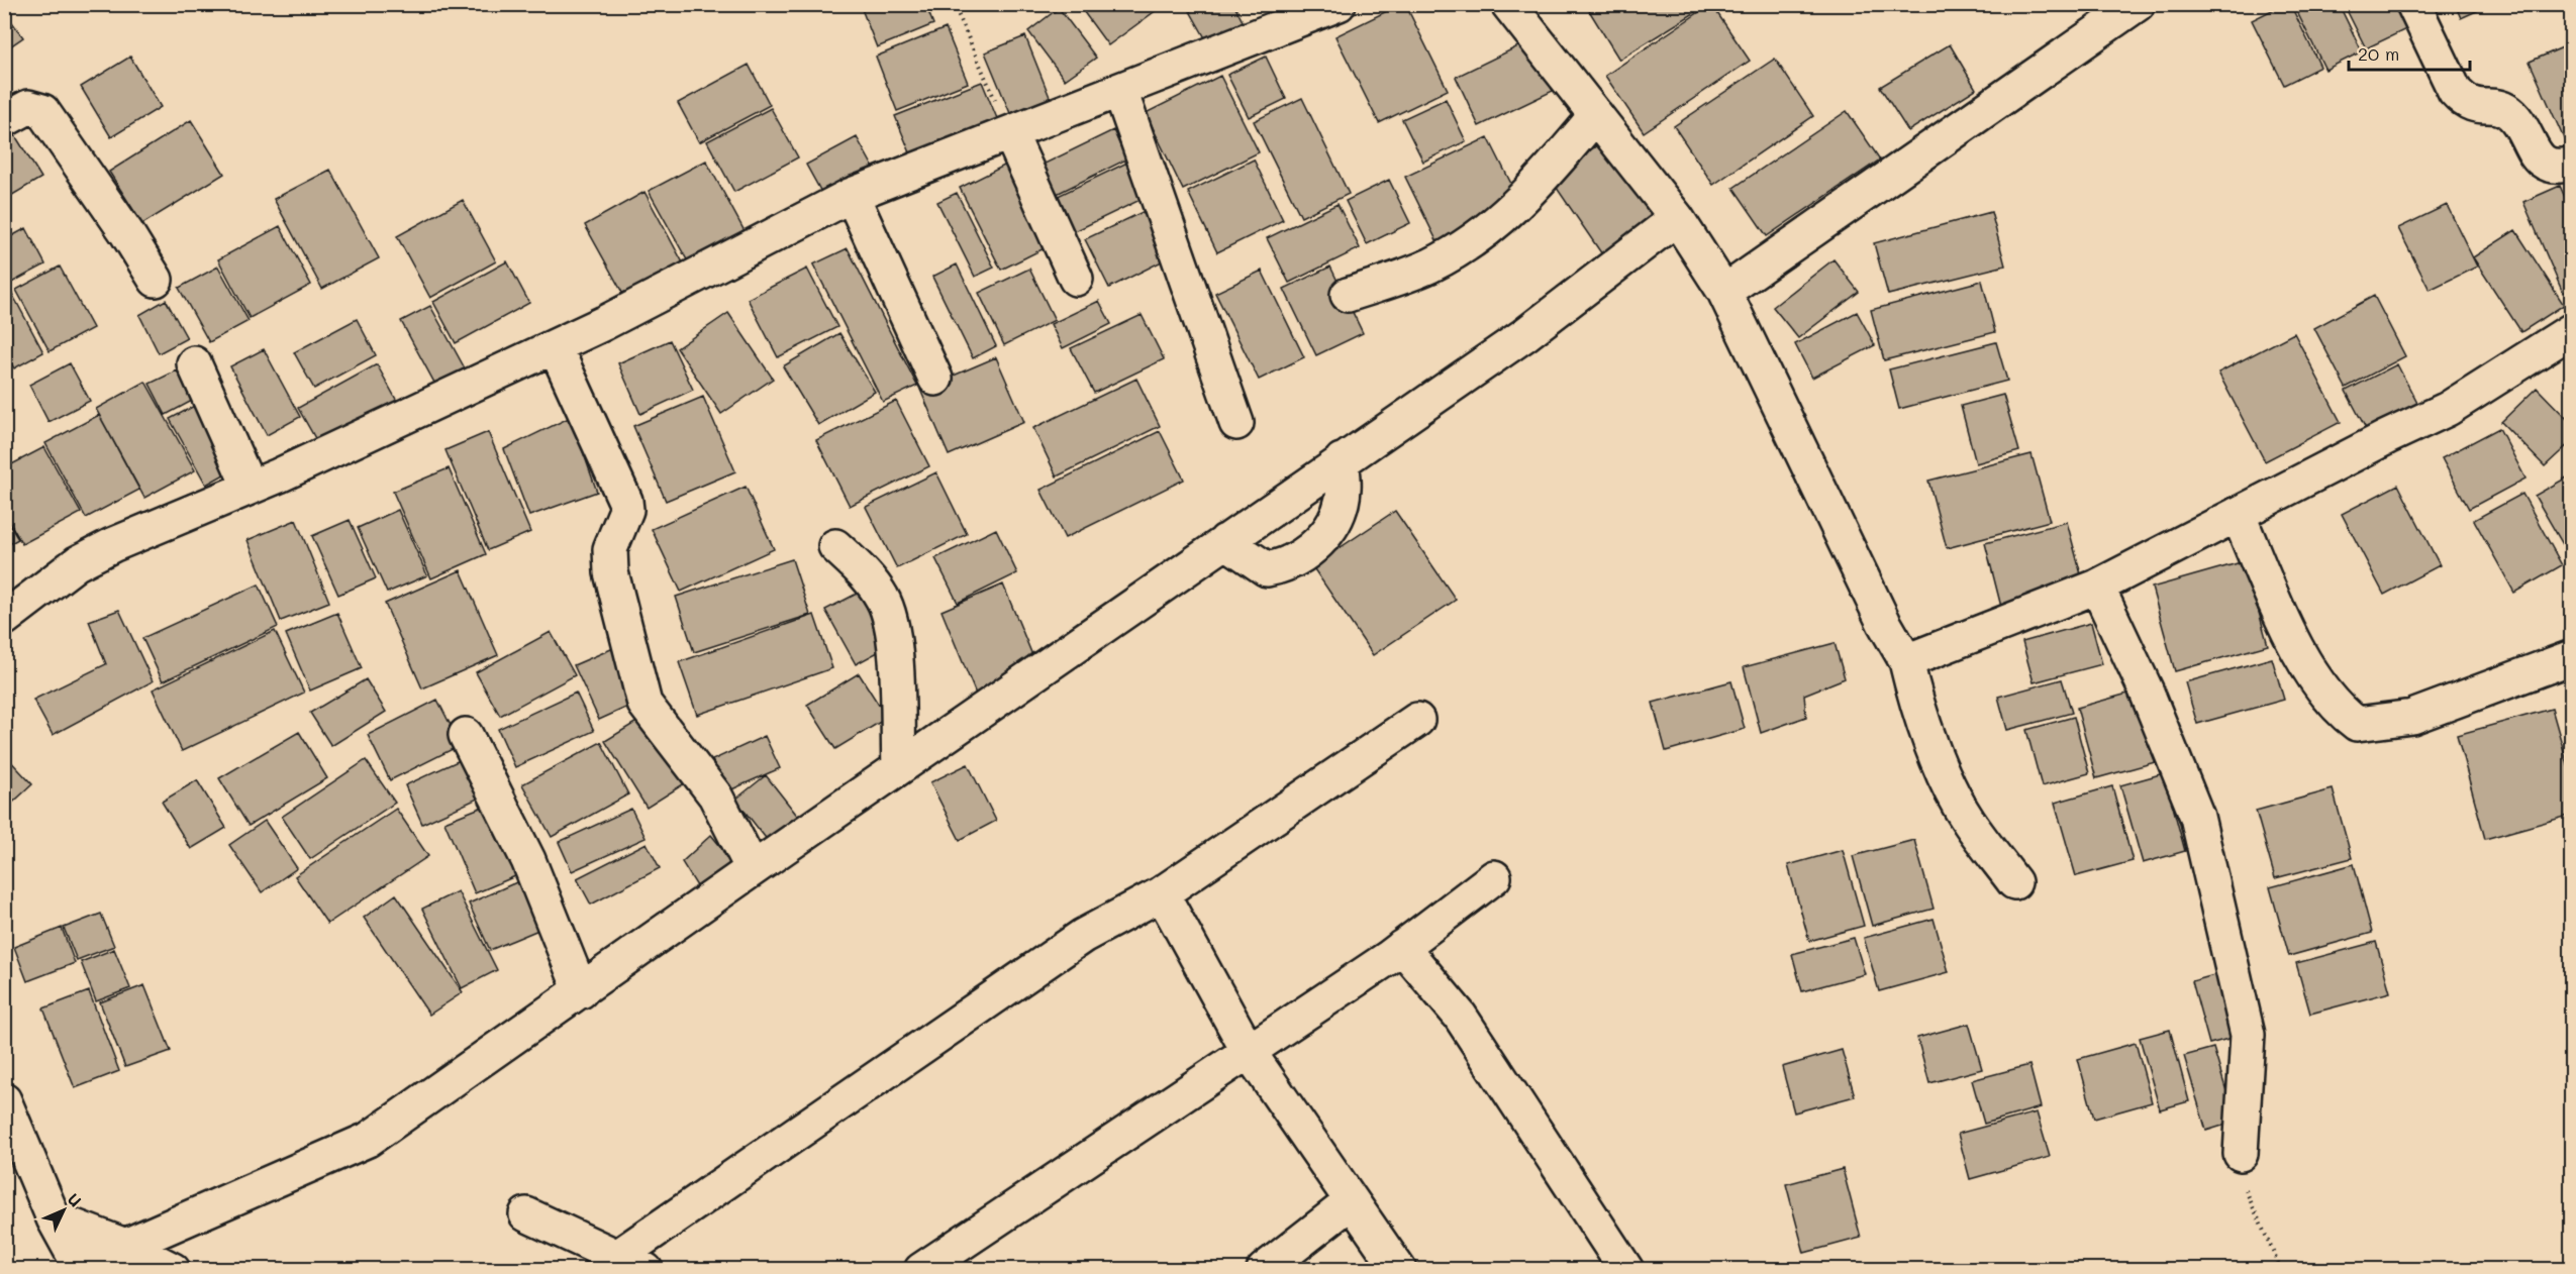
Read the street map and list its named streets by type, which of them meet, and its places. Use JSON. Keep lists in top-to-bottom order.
{
  "scale_bar": "20 m",
  "north": "top right"
}
